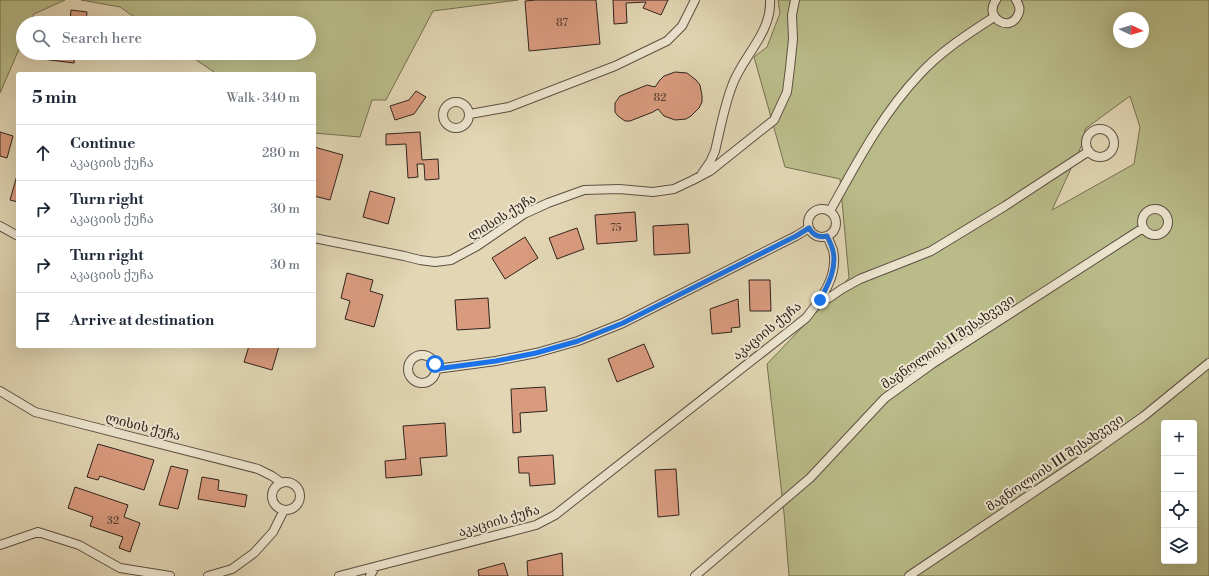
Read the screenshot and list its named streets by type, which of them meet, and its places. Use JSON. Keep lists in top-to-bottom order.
{
  "streets": {
    "street": [
      "ლისის ქუჩა",
      "აკაციის ქუჩა",
      "მაგნოლიის II შესახვევი",
      "მაგნოლიის III შესახვევი"
    ]
  },
  "house_numbers": [
    "87",
    "82",
    "75",
    "32"
  ],
  "north": "right",
  "page": {
    "search": "Search here",
    "heading": ["5 min", "Walk · 340 m"],
    "list": [
      ["Continue", "აკაციის ქუჩა", "280 m"],
      ["Turn right", "აკაციის ქუჩა", "30 m"],
      ["Turn right", "აკაციის ქუჩა", "30 m"],
      "Arrive at destination"
    ],
    "map_buttons": ["+", "−"]
  }
}
